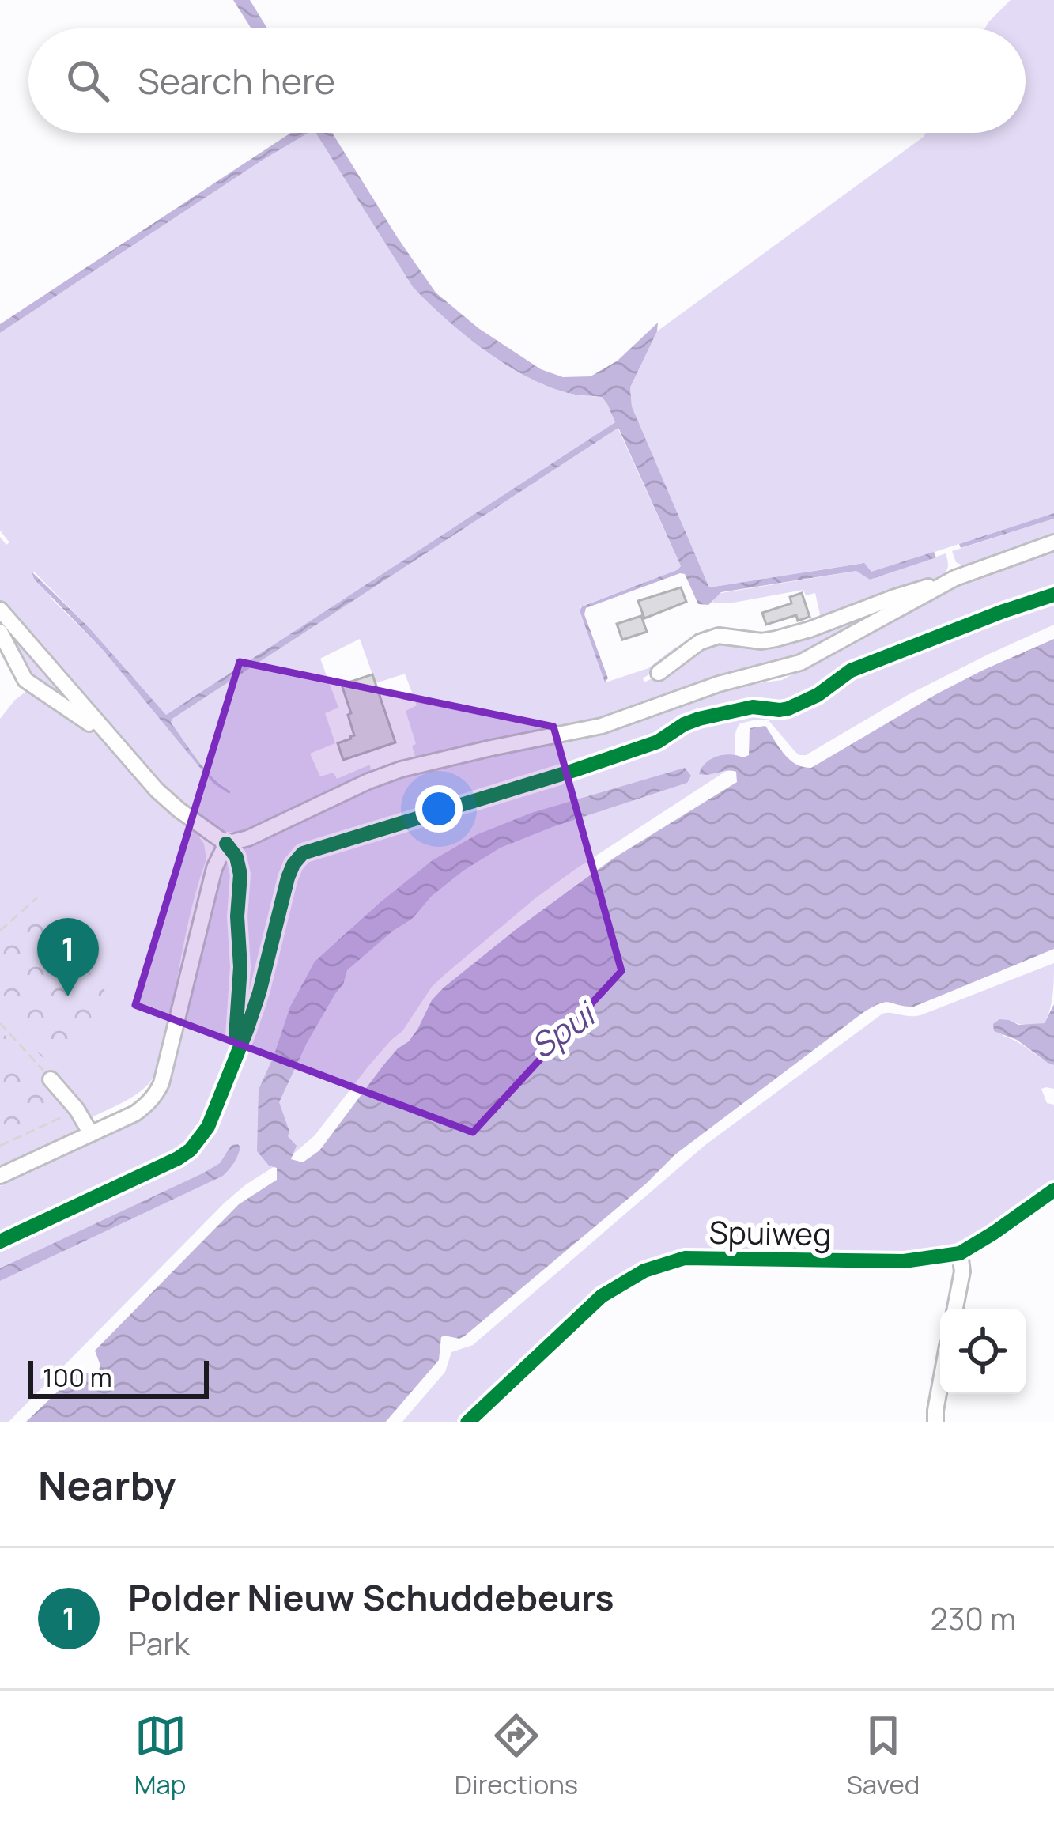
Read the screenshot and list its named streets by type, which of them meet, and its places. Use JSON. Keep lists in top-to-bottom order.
{
  "streets": {
    "street": ["Spuiweg"]
  },
  "water": ["Spui"],
  "scale_bar": "100 m",
  "page": {
    "search": "Search here",
    "pins": "1",
    "scale": "100 m",
    "heading": "Nearby",
    "list": [
      {
        "mark": "1",
        "name": "Polder Nieuw Schuddebeurs",
        "note": "Park",
        "value": "230 m"
      }
    ],
    "nav": ["Map", "Directions", "Saved"]
  }
}
